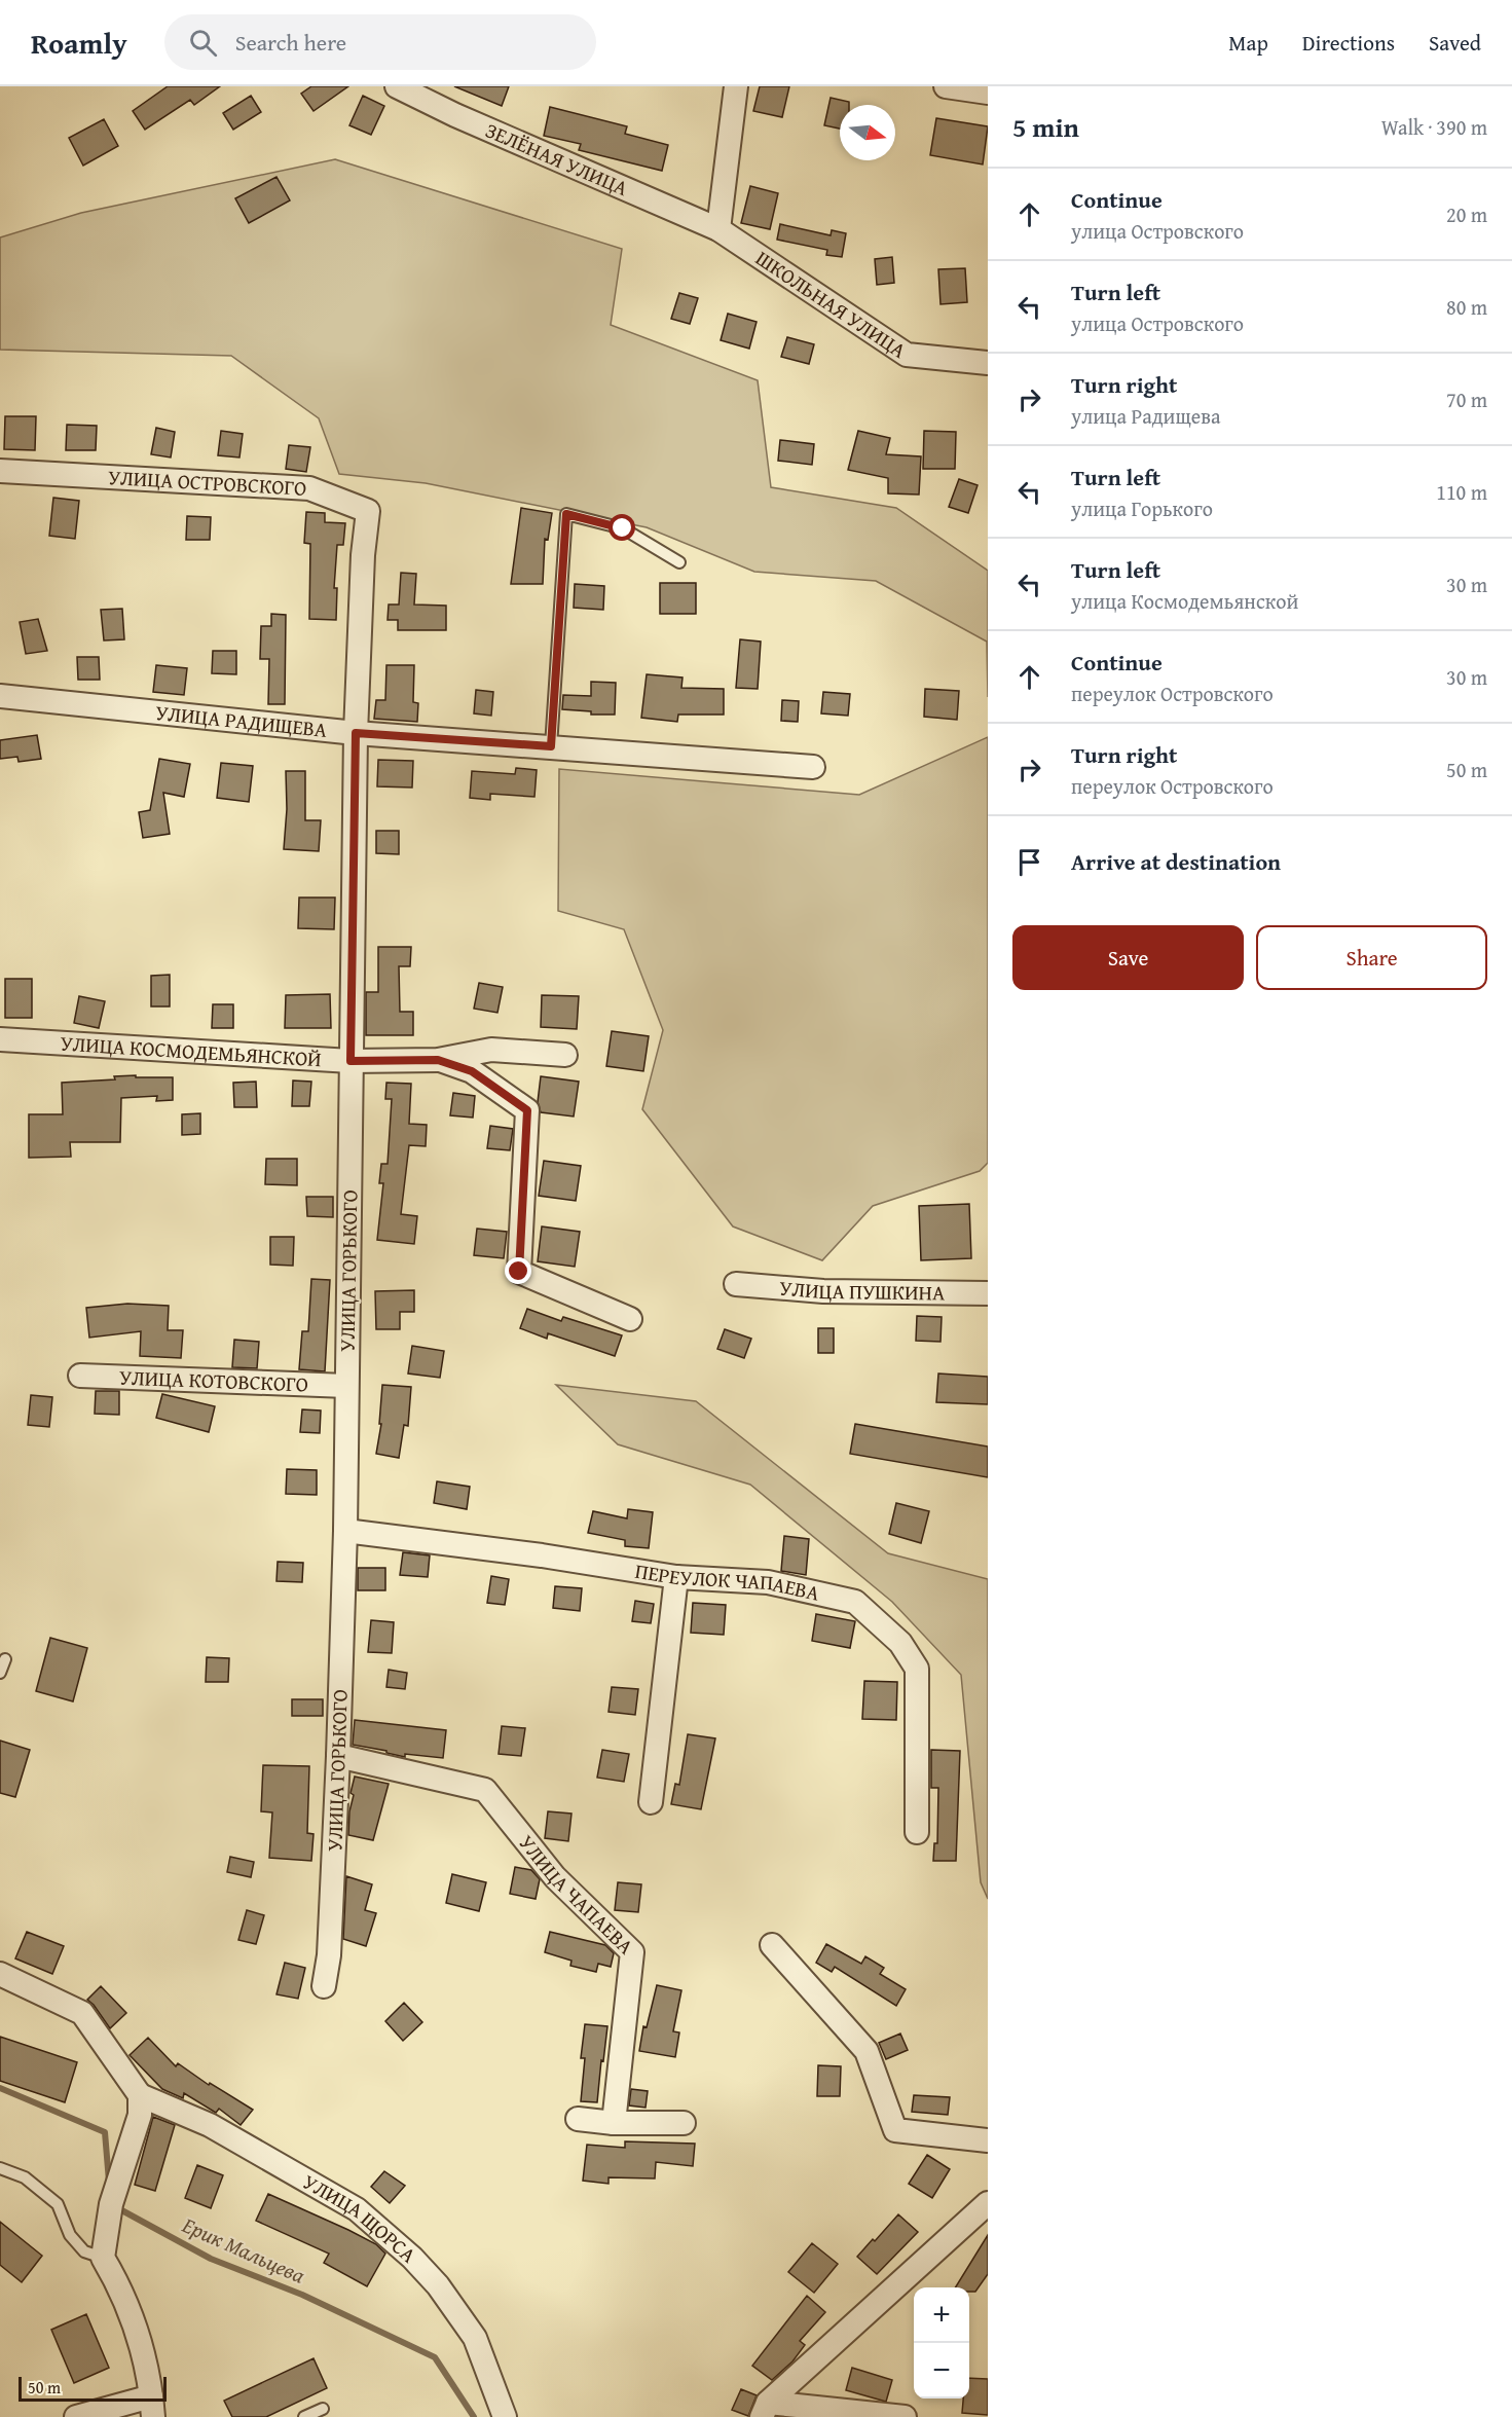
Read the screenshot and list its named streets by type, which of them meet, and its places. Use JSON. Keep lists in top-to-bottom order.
{
  "streets": {
    "street": [
      "ЗЕЛЁНАЯ УЛИЦА",
      "ШКОЛЬНАЯ УЛИЦА",
      "УЛИЦА ОСТРОВСКОГО",
      "УЛИЦА РАДИЩЕВА",
      "УЛИЦА КОСМОДЕМЬЯНСКОЙ",
      "УЛИЦА ГОРЬКОГО",
      "УЛИЦА ПУШКИНА",
      "УЛИЦА КОТОВСКОГО",
      "ПЕРЕУЛОК ЧАПАЕВА",
      "УЛИЦА ЧАПАЕВА",
      "УЛИЦА ЩОРСА"
    ]
  },
  "crossings": [
    ["ЗЕЛЁНАЯ УЛИЦА", "ШКОЛЬНАЯ УЛИЦА"],
    ["УЛИЦА ОСТРОВСКОГО", "УЛИЦА ГОРЬКОГО"],
    ["УЛИЦА РАДИЩЕВА", "УЛИЦА ГОРЬКОГО"],
    ["УЛИЦА КОСМОДЕМЬЯНСКОЙ", "УЛИЦА ГОРЬКОГО"],
    ["УЛИЦА ГОРЬКОГО", "УЛИЦА КОТОВСКОГО"],
    ["УЛИЦА ГОРЬКОГО", "ПЕРЕУЛОК ЧАПАЕВА"],
    ["УЛИЦА ГОРЬКОГО", "УЛИЦА ЧАПАЕВА"]
  ],
  "water": ["Ерик Мальцева"],
  "scale_bar": "50 m",
  "north": "right",
  "page": {
    "header": "Roamly",
    "search": "Search here",
    "nav": ["Map", "Directions", "Saved"],
    "heading": ["5 min", "Walk · 390 m"],
    "list": [
      ["Continue", "улица Островского", "20 m"],
      ["Turn left", "улица Островского", "80 m"],
      ["Turn right", "улица Радищева", "70 m"],
      ["Turn left", "улица Горького", "110 m"],
      ["Turn left", "улица Космодемьянской", "30 m"],
      ["Continue", "переулок Островского", "30 m"],
      ["Turn right", "переулок Островского", "50 m"],
      "Arrive at destination"
    ],
    "buttons": ["Save", "Share"],
    "map_buttons": ["+", "−"],
    "scale": "50 m"
  }
}
